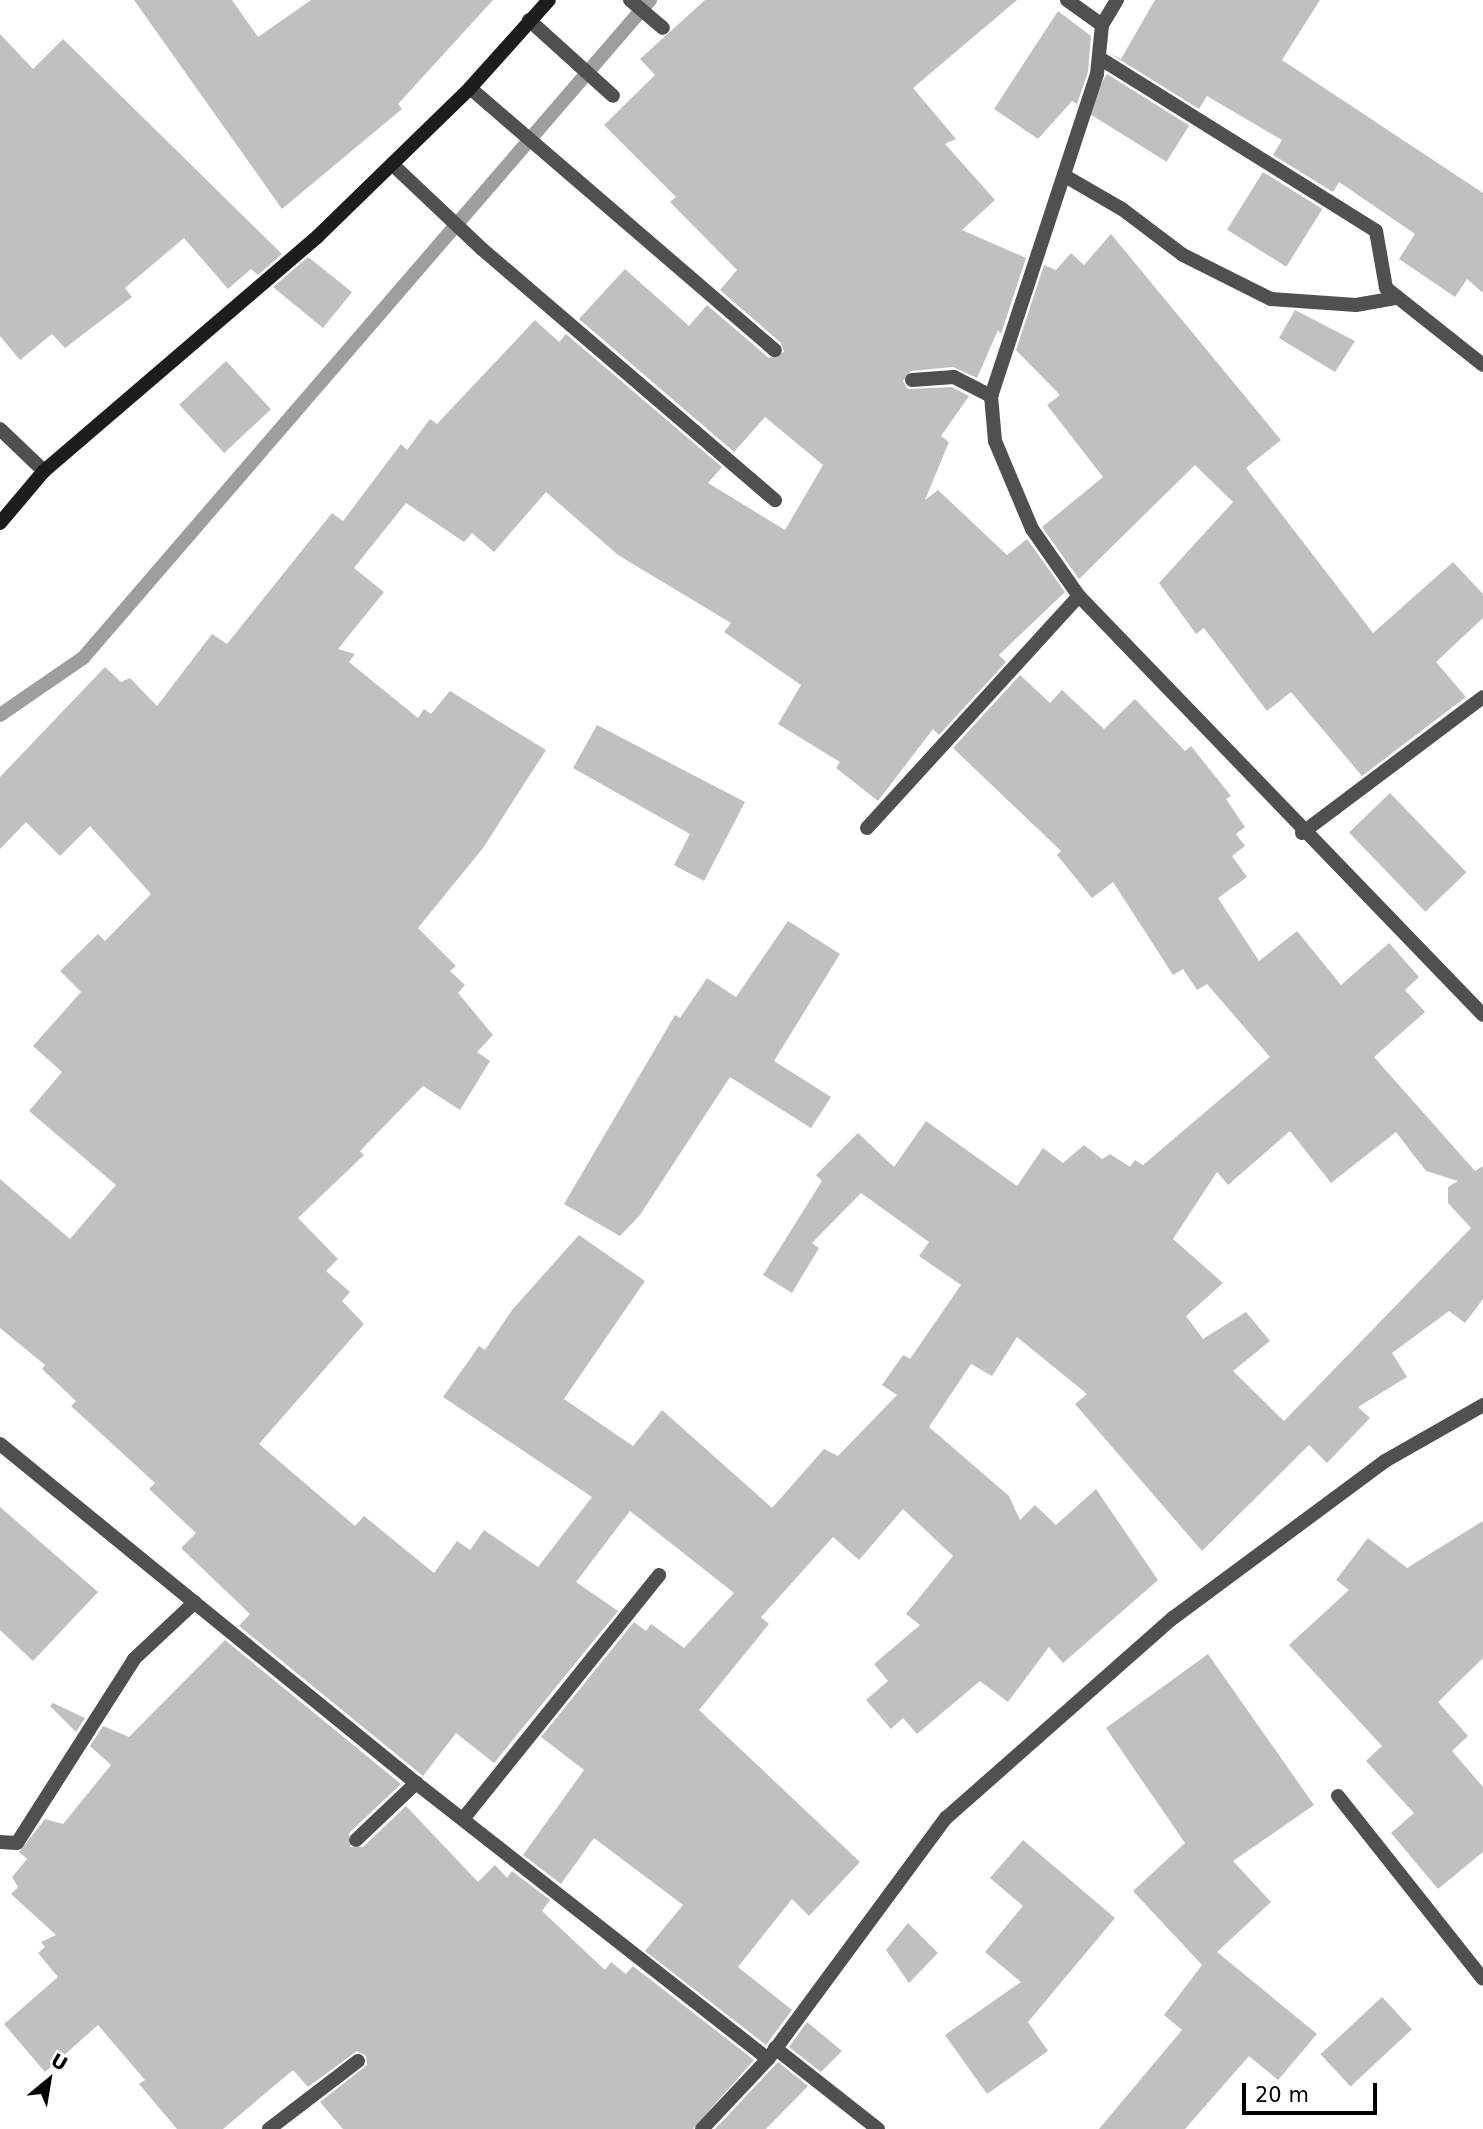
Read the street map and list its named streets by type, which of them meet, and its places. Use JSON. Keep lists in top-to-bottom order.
{
  "scale_bar": "20 m",
  "north": "top right"
}
